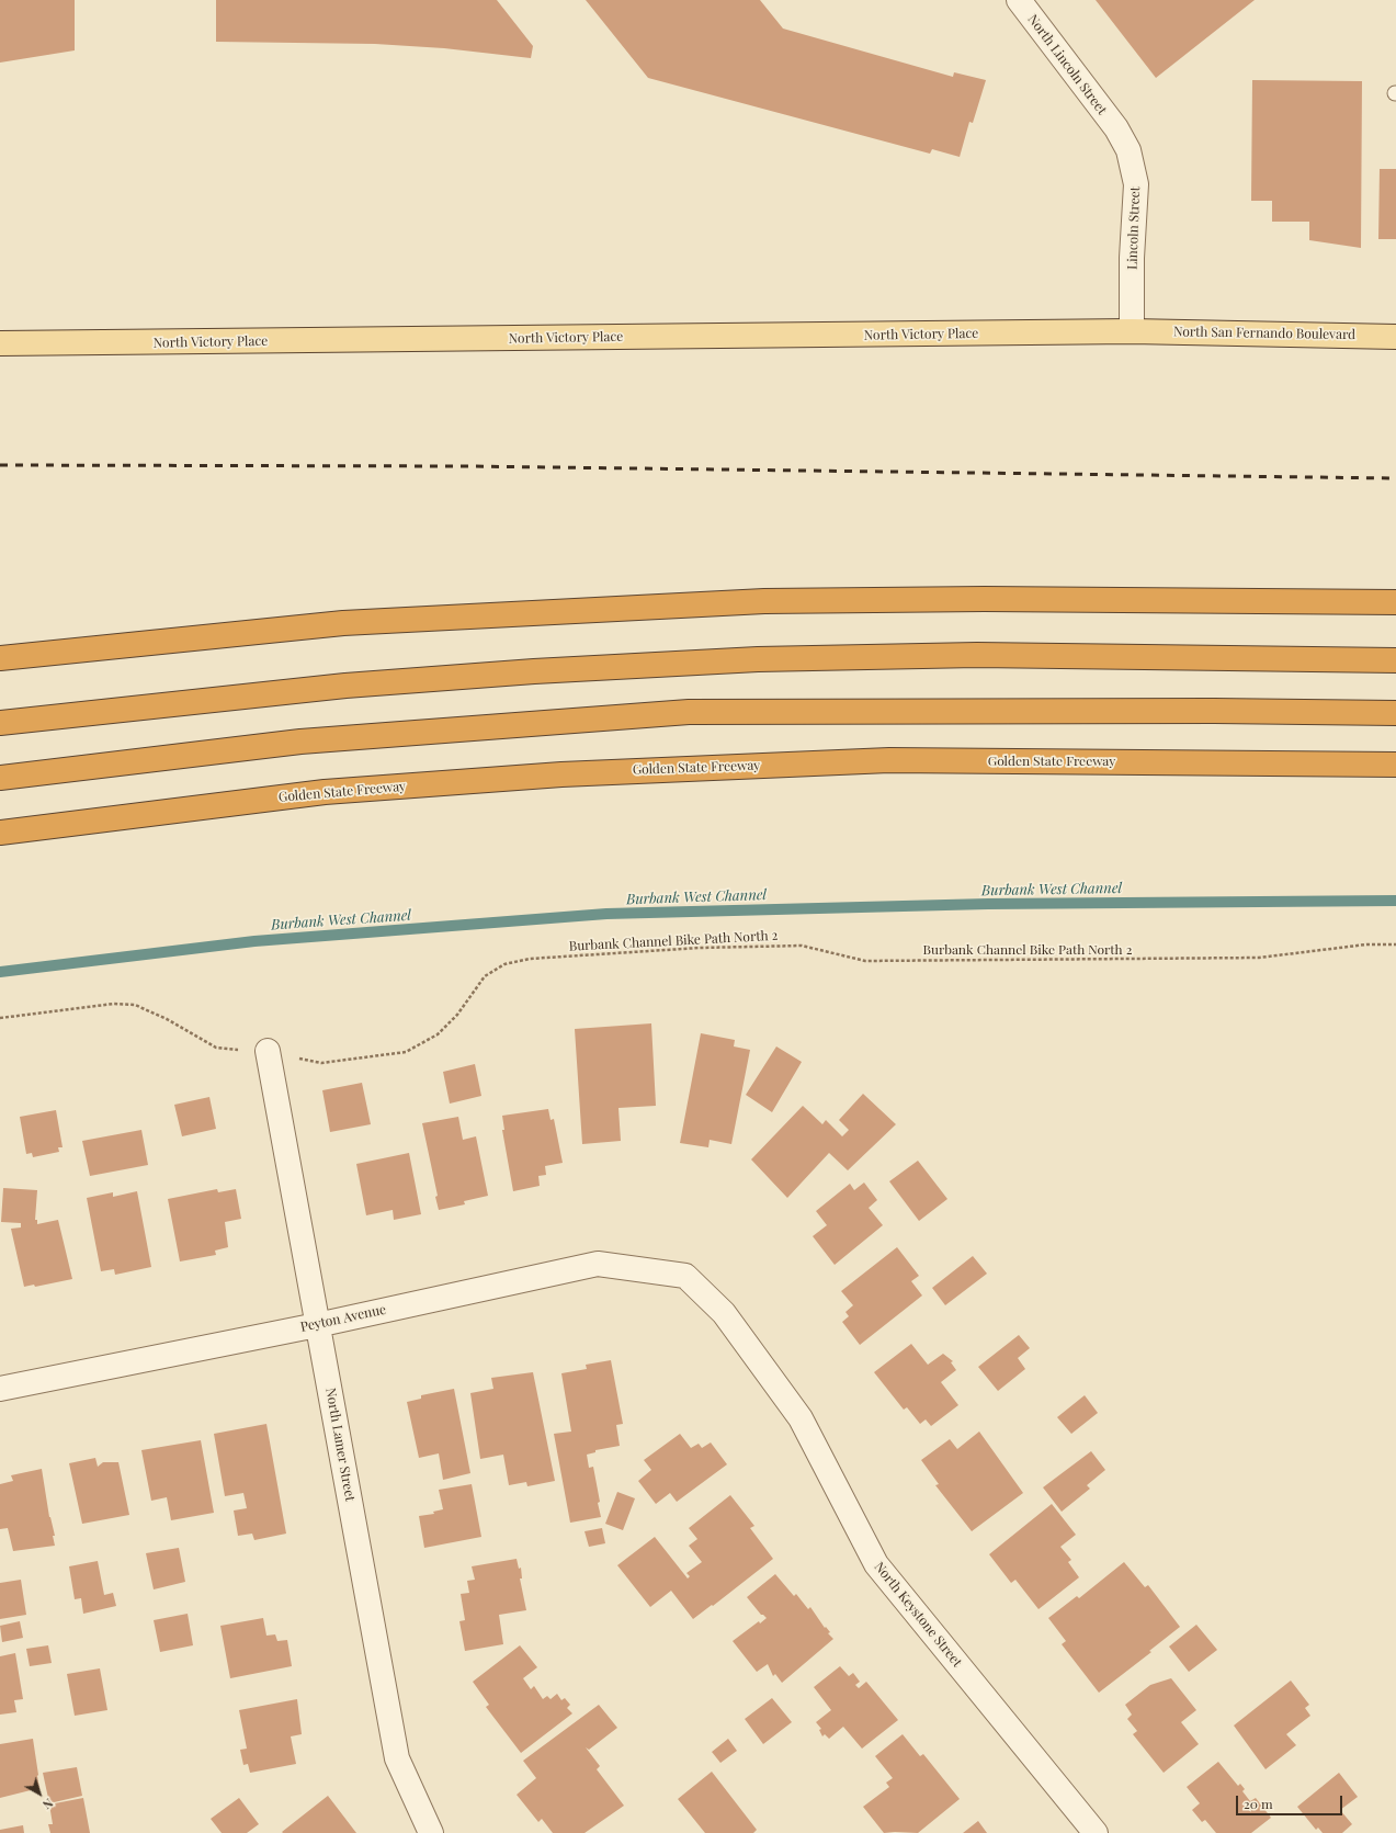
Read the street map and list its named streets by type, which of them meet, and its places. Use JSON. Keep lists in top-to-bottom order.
{
  "streets": {
    "highway": ["Golden State Freeway"],
    "main road": ["North San Fernando Boulevard", "North Victory Place"],
    "street": [
      "North Lincoln Street",
      "Lincoln Street",
      "Peyton Avenue",
      "North Lamer Street",
      "North Keystone Street"
    ],
    "path": ["Burbank Channel Bike Path North 2"]
  },
  "crossings": [
    ["North Lincoln Street", "Lincoln Street"],
    ["Lincoln Street", "North San Fernando Boulevard"],
    ["Lincoln Street", "North Victory Place"],
    ["North San Fernando Boulevard", "North Victory Place"],
    ["Burbank Channel Bike Path North 2", "North Lamer Street"],
    ["Peyton Avenue", "North Lamer Street"],
    ["Peyton Avenue", "North Keystone Street"]
  ],
  "water": ["Burbank West Channel"],
  "scale_bar": "20 m",
  "north": "bottom right"
}
